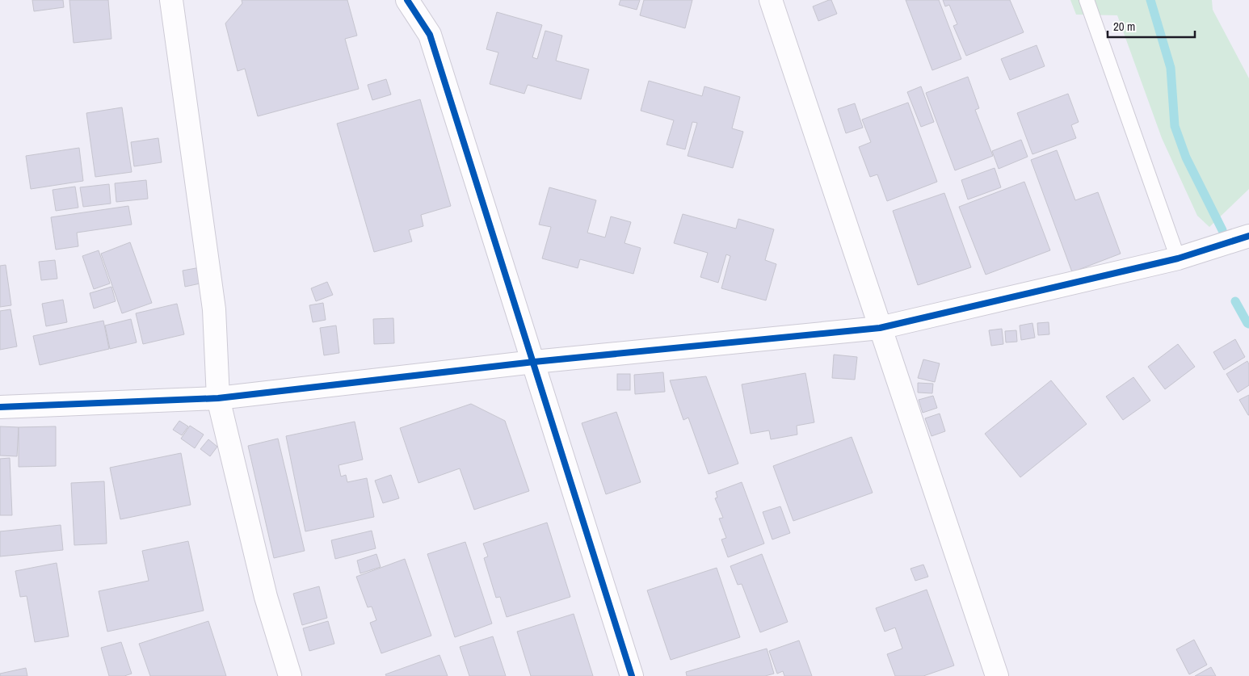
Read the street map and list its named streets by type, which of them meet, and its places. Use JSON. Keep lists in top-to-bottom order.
{
  "scale_bar": "20 m"
}
